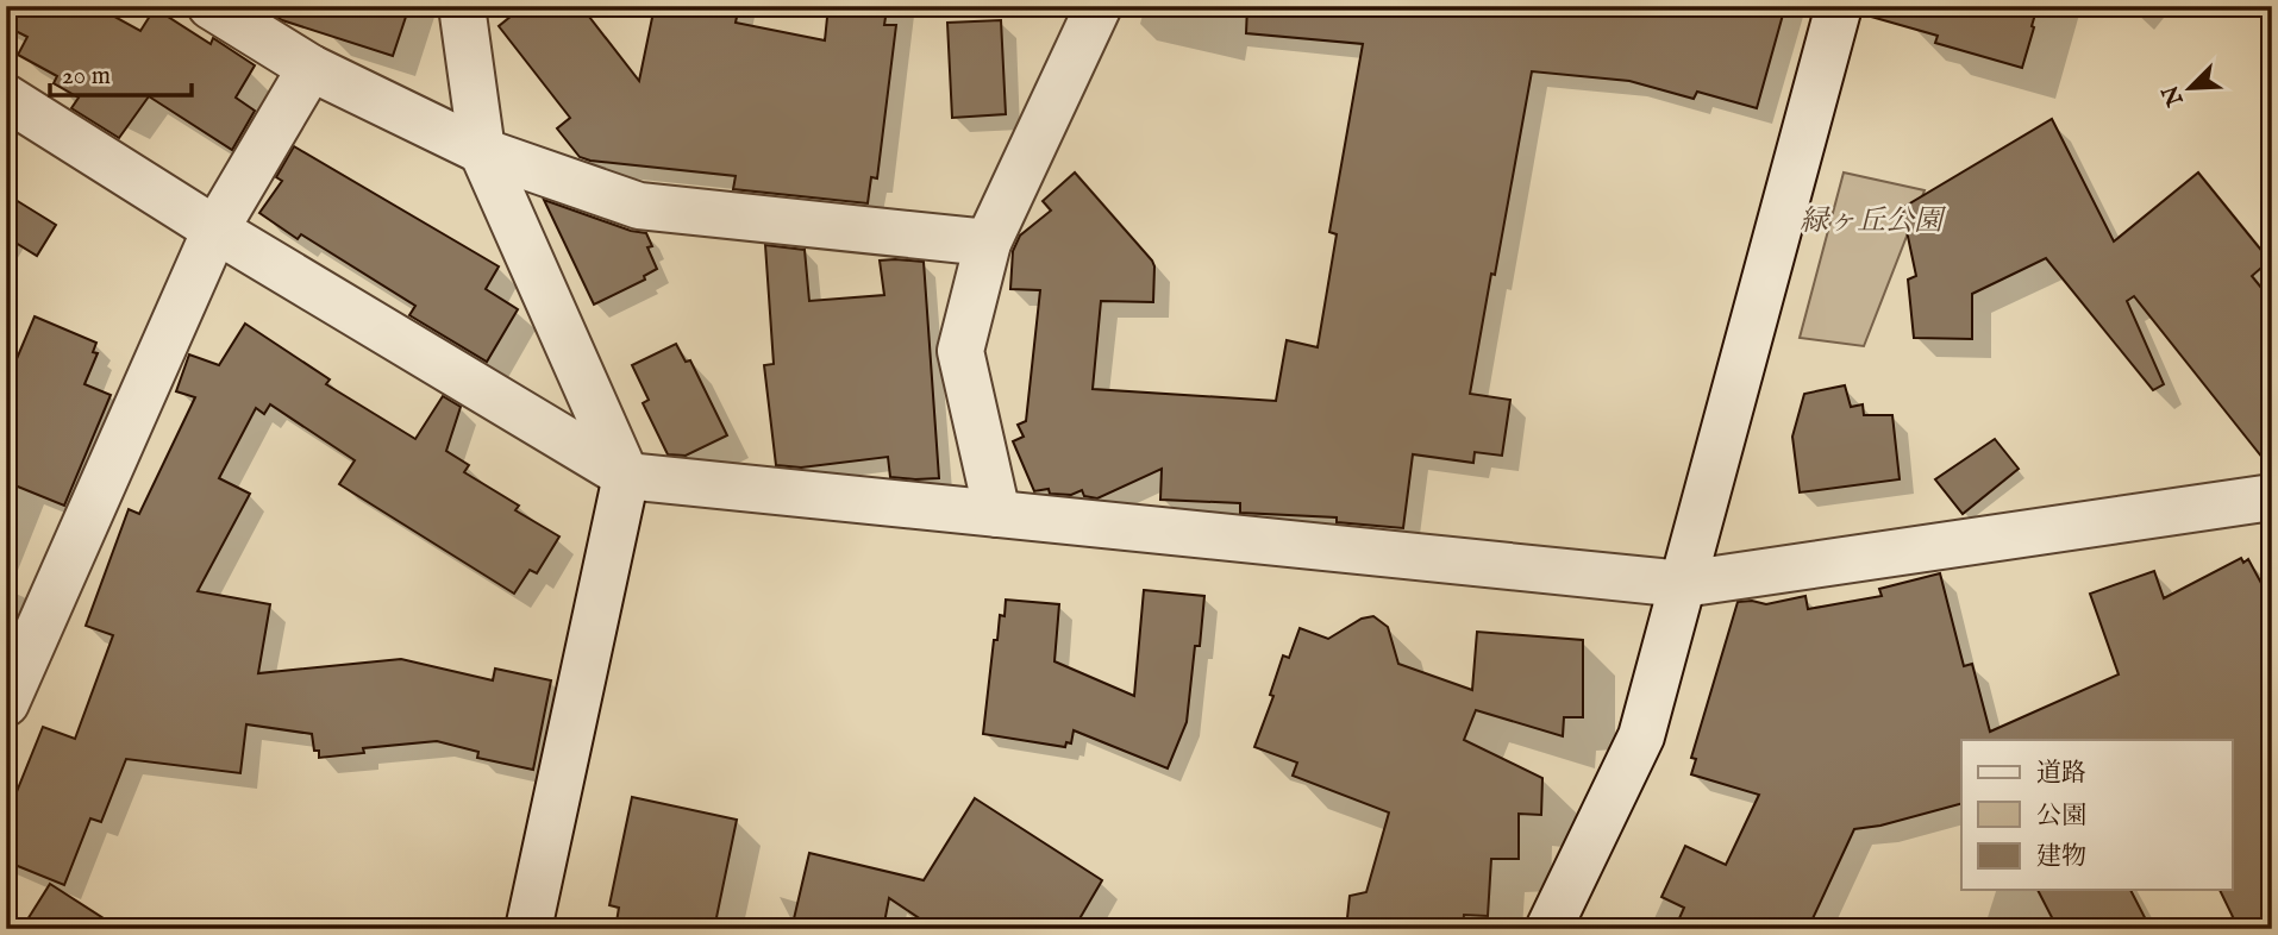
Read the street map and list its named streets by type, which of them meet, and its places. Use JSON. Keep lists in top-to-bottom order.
{
  "parks": ["緑ヶ丘公園"],
  "legend": ["道路", "公園", "建物"],
  "scale_bar": "20 m",
  "north": "bottom left"
}
